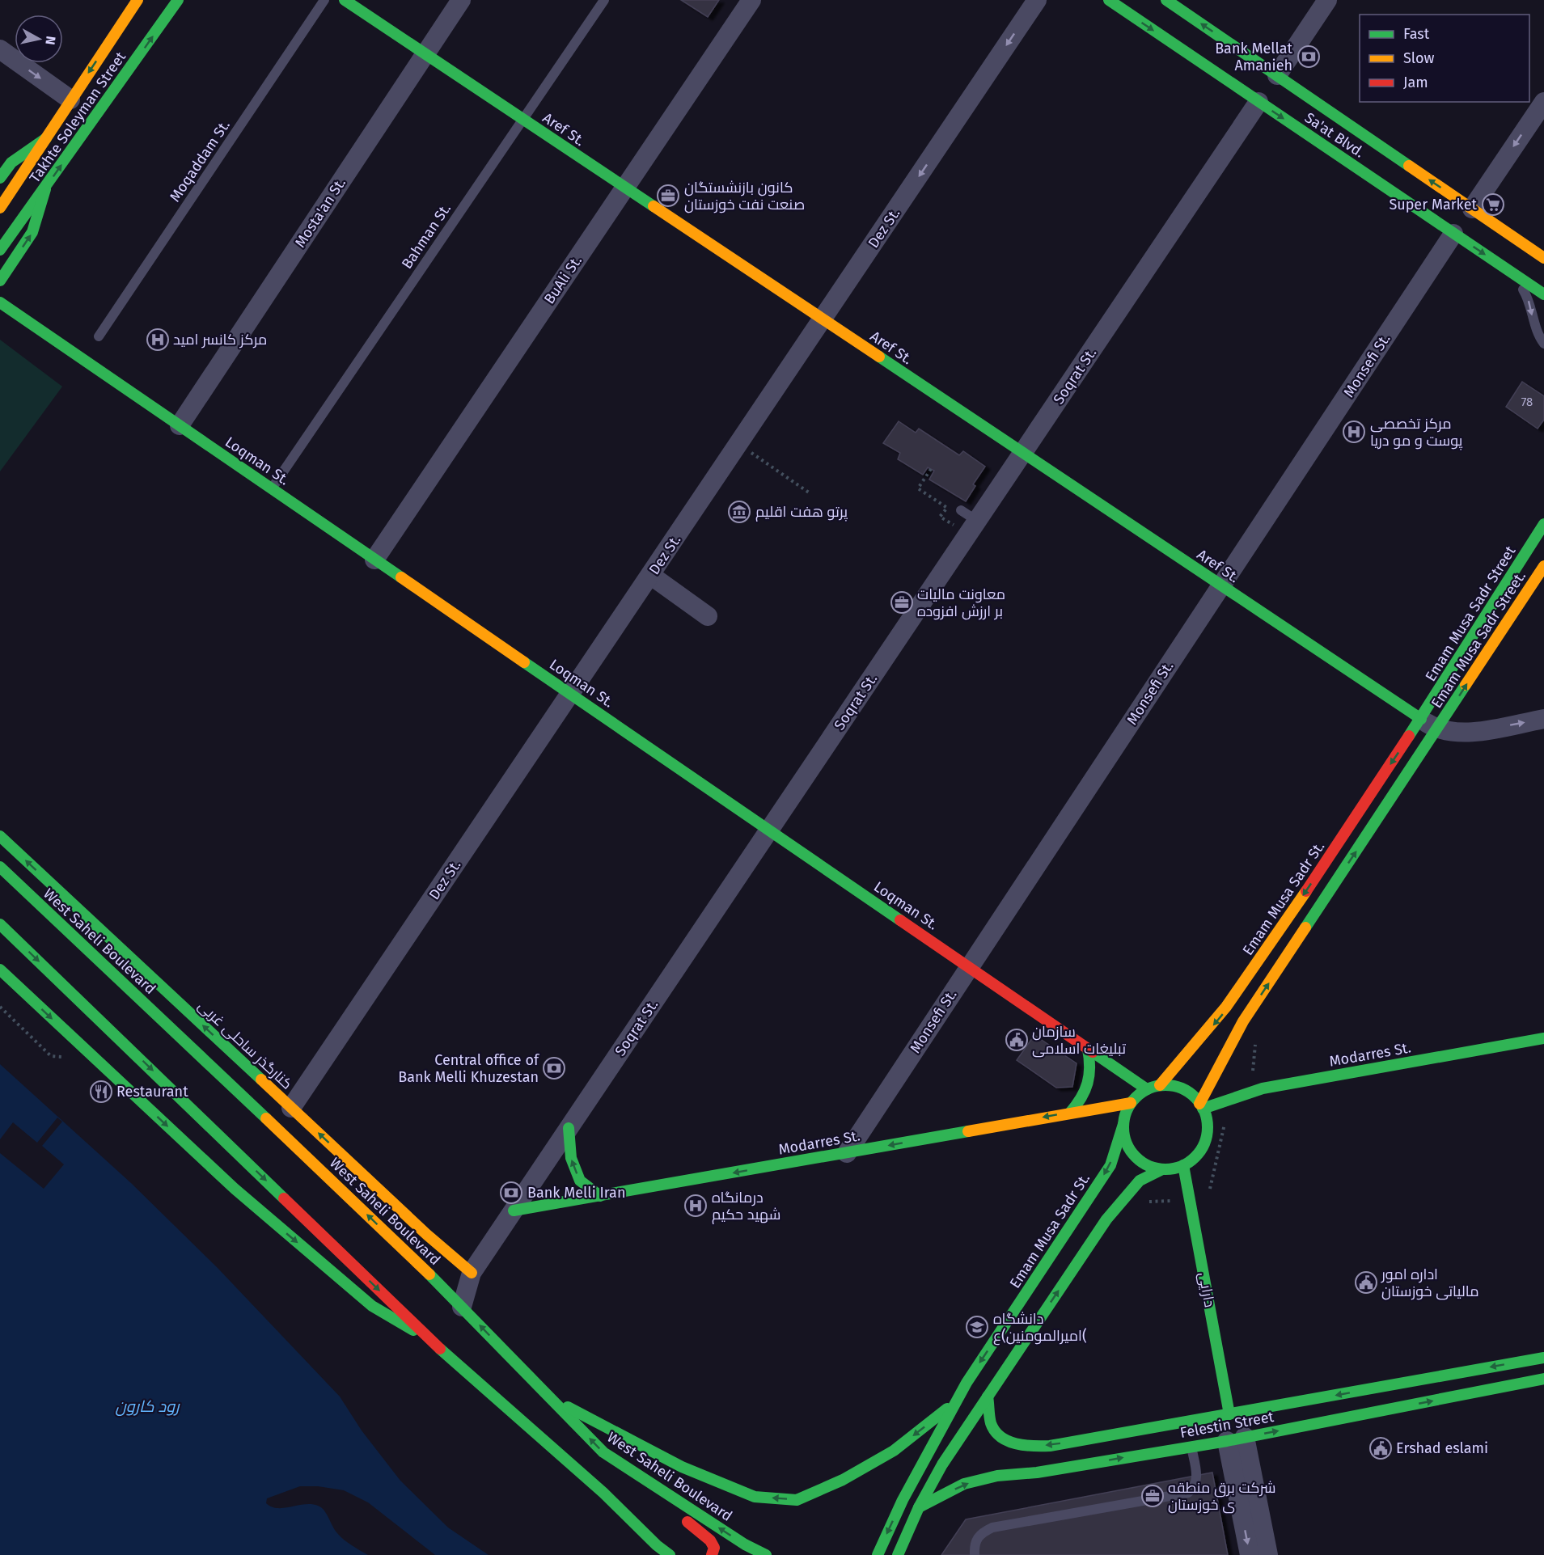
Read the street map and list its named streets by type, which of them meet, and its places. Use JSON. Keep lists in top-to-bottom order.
{
  "streets": {
    "street": [
      "Takhte Soleyman Street",
      "Aref St.",
      "Sa'at Blvd.",
      "Mosta'an St.",
      "Dez St.",
      "BuAli St.",
      "Monsefi St.",
      "Soqrat St.",
      "Loqman St.",
      "Emam Musa Sadr Street",
      "Emam Musa Sadr Street.",
      "Emam Musa Sadr St.",
      "West Saheli Boulevard",
      "کنارگذر ساحلی غربی",
      "Modarres St.",
      "دارایی",
      "Felestin Street"
    ],
    "lane": ["Moqaddam St.", "Bahman St."]
  },
  "crossings": [
    ["Aref St.", "Mosta'an St."],
    ["Aref St.", "Dez St."],
    ["Aref St.", "Bahman St."],
    ["Aref St.", "BuAli St."],
    ["Aref St.", "Monsefi St."],
    ["Aref St.", "Soqrat St."],
    ["Aref St.", "Emam Musa Sadr Street"],
    ["Aref St.", "Emam Musa Sadr St."],
    ["Sa'at Blvd.", "Monsefi St."],
    ["Sa'at Blvd.", "Soqrat St."],
    ["Mosta'an St.", "Loqman St."],
    ["Dez St.", "Loqman St."],
    ["Dez St.", "کنارگذر ساحلی غربی"],
    ["Bahman St.", "Loqman St."],
    ["BuAli St.", "Loqman St."],
    ["Monsefi St.", "Loqman St."],
    ["Monsefi St.", "Modarres St."],
    ["Soqrat St.", "Loqman St."],
    ["Soqrat St.", "West Saheli Boulevard"],
    ["Soqrat St.", "کنارگذر ساحلی غربی"],
    ["Soqrat St.", "Modarres St."],
    ["Loqman St.", "Emam Musa Sadr St."],
    ["Loqman St.", "Modarres St."],
    ["Loqman St.", "دارایی"],
    ["Emam Musa Sadr Street", "Emam Musa Sadr St."],
    ["Emam Musa Sadr St.", "Modarres St."],
    ["Emam Musa Sadr St.", "دارایی"],
    ["Modarres St.", "دارایی"],
    ["دارایی", "Felestin Street"]
  ],
  "one_way": ["Emam Musa Sadr Street.", "Modarres St."],
  "water": ["رود کارون"],
  "places": {
    "bank": ["Bank Mellat Amanieh", "Central office of Bank Melli Khuzestan", "Bank Melli Iran"],
    "office": ["کانون بازنشستگان صنعت نفت خوزستان", "معاونت مالیات بر ارزش افزوده", "شرکت برق منطقه ی خوزستان"],
    "supermarket": ["Super Market"],
    "hospital": ["مرکز کانسر امید", "مرکز تخصصی پوست و مو دریا", "درمانگاه شهید حکیم"],
    "museum": ["پرتو هفت اقلیم"],
    "public building": ["سازمان تبلیغات اسلامی", "اداره امور مالیاتی خوزستان", "Ershad eslami"],
    "restaurant": ["Restaurant"],
    "school or university": ["دانشگاه امیرالمومنین)ع("]
  },
  "house_numbers": ["78"],
  "legend": ["Fast", "Slow", "Jam"],
  "north": "right"
}
